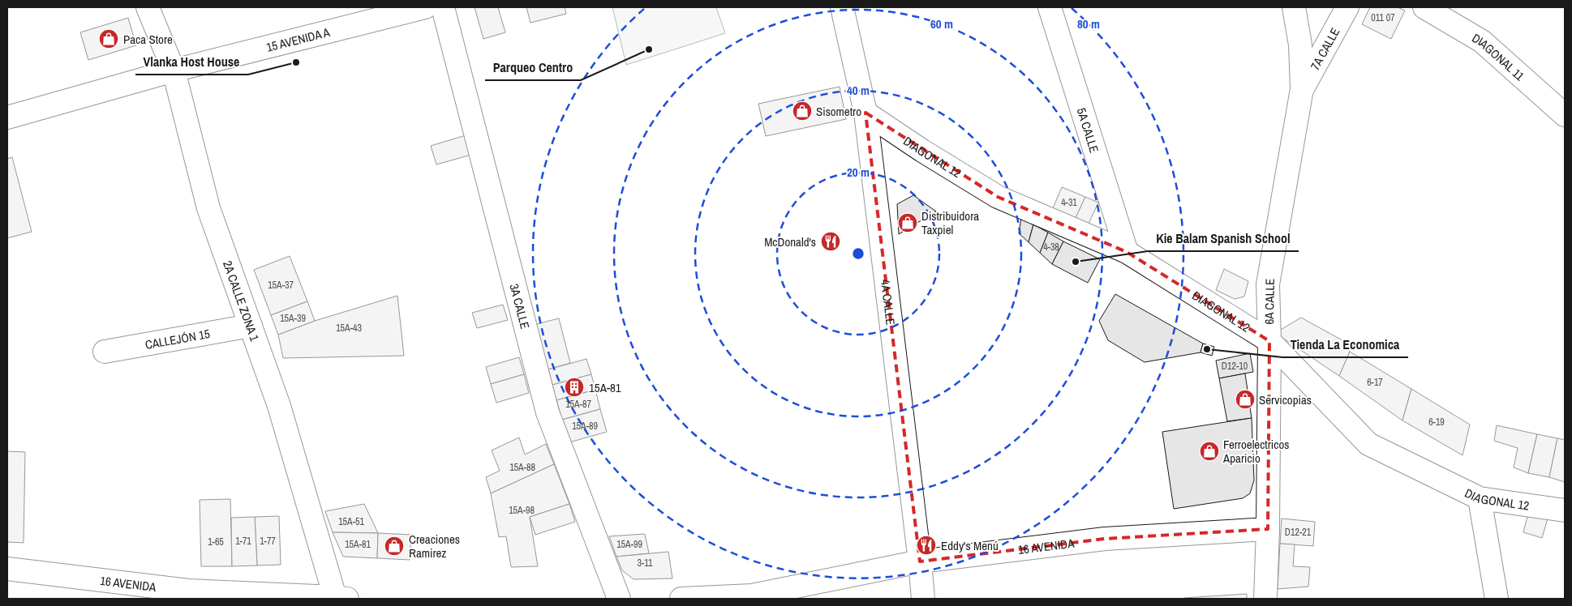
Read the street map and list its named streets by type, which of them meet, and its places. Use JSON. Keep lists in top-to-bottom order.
{
  "streets": {
    "street": [
      "15 AVENIDA A",
      "7A CALLE",
      "DIAGONAL 11",
      "5A CALLE",
      "DIAGONAL 12",
      "2A CALLE ZONA 1",
      "6A CALLE",
      "4A CALLE",
      "3A CALLE",
      "CALLEJÓN 15",
      "16 AVENIDA"
    ]
  },
  "crossings": [
    ["15 AVENIDA A", "2A CALLE ZONA 1"],
    ["7A CALLE", "6A CALLE"],
    ["5A CALLE", "DIAGONAL 12"],
    ["DIAGONAL 12", "6A CALLE"],
    ["DIAGONAL 12", "4A CALLE"],
    ["2A CALLE ZONA 1", "CALLEJÓN 15"],
    ["2A CALLE ZONA 1", "16 AVENIDA"],
    ["6A CALLE", "16 AVENIDA"],
    ["4A CALLE", "16 AVENIDA"]
  ],
  "places": {
    "shop": [
      "Paca Store",
      "Sisometro",
      "Distribuidora Taxpiel",
      "Servicopias",
      "Ferroelectricos Aparicio",
      "Creaciones Ramirez"
    ],
    "other": [
      "Parqueo Centro",
      "Vlanka Host House",
      "Kie Balam Spanish School",
      "Tienda La Economica"
    ],
    "restaurant": ["McDonald's", "Eddy's Menú"],
    "building": ["15A-81"]
  },
  "house_numbers": [
    "011 07",
    "4-31",
    "4-38",
    "15A-37",
    "15A-39",
    "15A-43",
    "D12-10",
    "6-17",
    "15A-87",
    "6-19",
    "15A-89",
    "15A-88",
    "15A-98",
    "15A-51",
    "D12-21",
    "1-71",
    "1-77",
    "1-65",
    "15A-81",
    "15A-99",
    "3-11"
  ],
  "rings": [
    "80 m",
    "60 m",
    "40 m",
    "20 m"
  ]
}
